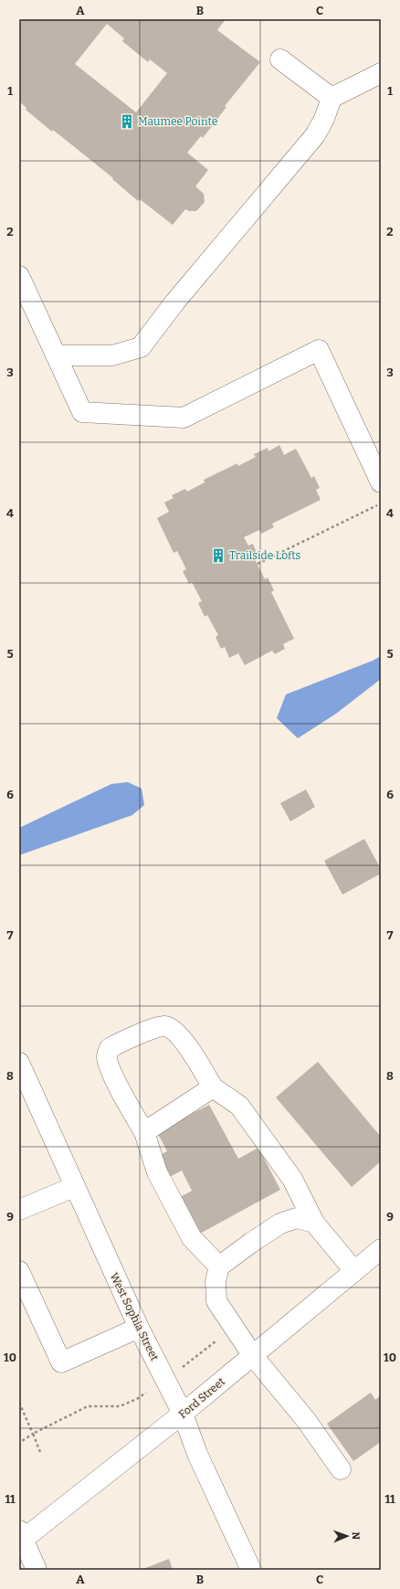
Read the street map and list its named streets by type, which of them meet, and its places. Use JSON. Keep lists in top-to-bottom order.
{
  "streets": {
    "main road": ["West Sophia Street", "Ford Street"]
  },
  "crossings": [
    ["West Sophia Street", "Ford Street"]
  ],
  "places": {
    "building": ["Maumee Pointe", "Trailside Lofts"]
  },
  "north": "right",
  "grid": {
    "columns": ["A", "B", "C"],
    "rows": [
      "1",
      "2",
      "3",
      "4",
      "5",
      "6",
      "7",
      "8",
      "9",
      "10",
      "11"
    ]
  }
}
